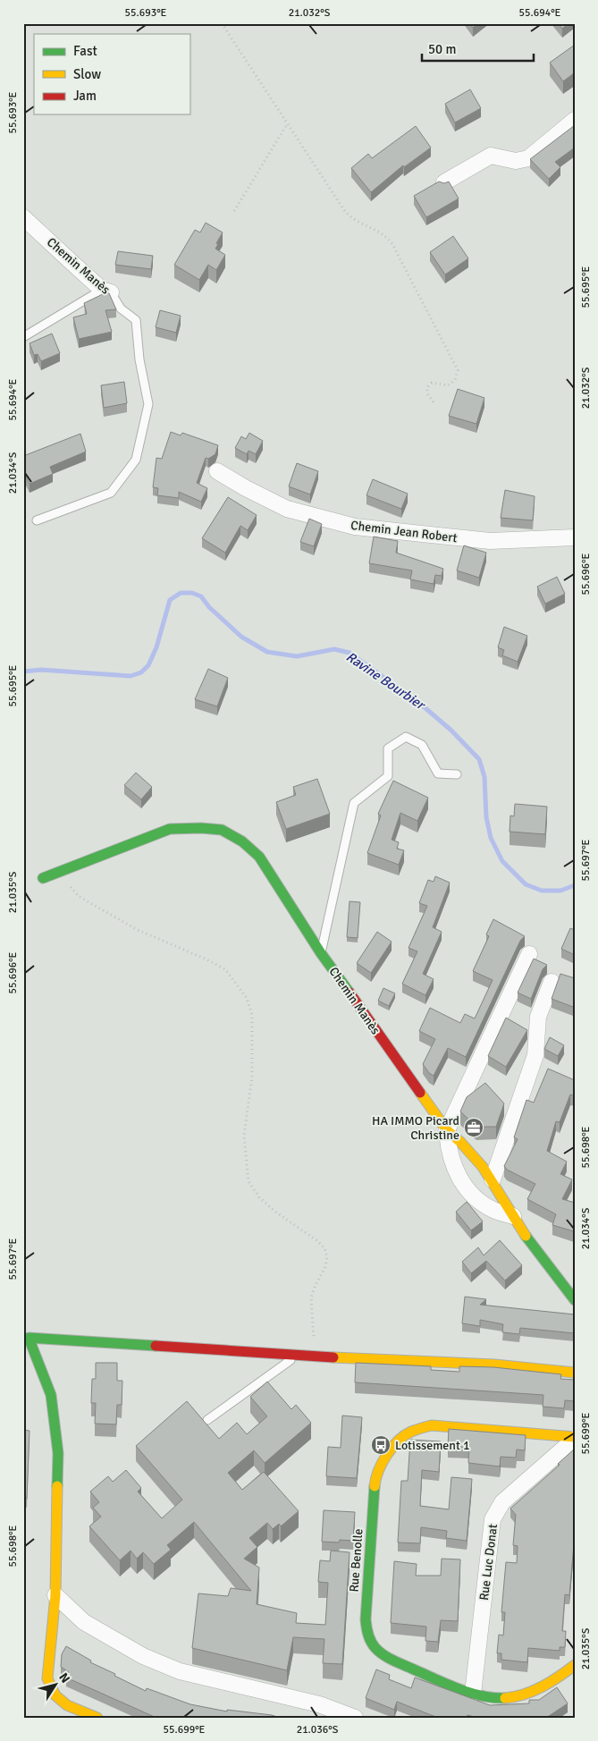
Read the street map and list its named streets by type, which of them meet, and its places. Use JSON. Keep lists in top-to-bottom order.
{
  "streets": {
    "street": [
      "Chemin Manès",
      "Chemin Jean Robert",
      "Rue Benolle",
      "Rue Luc Donat"
    ]
  },
  "crossings": [
    ["Rue Benolle", "Rue Luc Donat"]
  ],
  "water": ["Ravine Bourbier"],
  "places": {
    "office": ["HA IMMO Picard Christine"],
    "bus stop": ["Lotissement 1"]
  },
  "legend": ["Fast", "Slow", "Jam"],
  "scale_bar": "50 m",
  "north": "top right",
  "coordinates": [
    "55.693°E",
    "21.032°S",
    "55.694°E",
    "55.695°E",
    "21.034°S",
    "55.696°E",
    "55.697°E",
    "21.035°S",
    "55.698°E",
    "55.699°E",
    "21.036°S"
  ]
}
